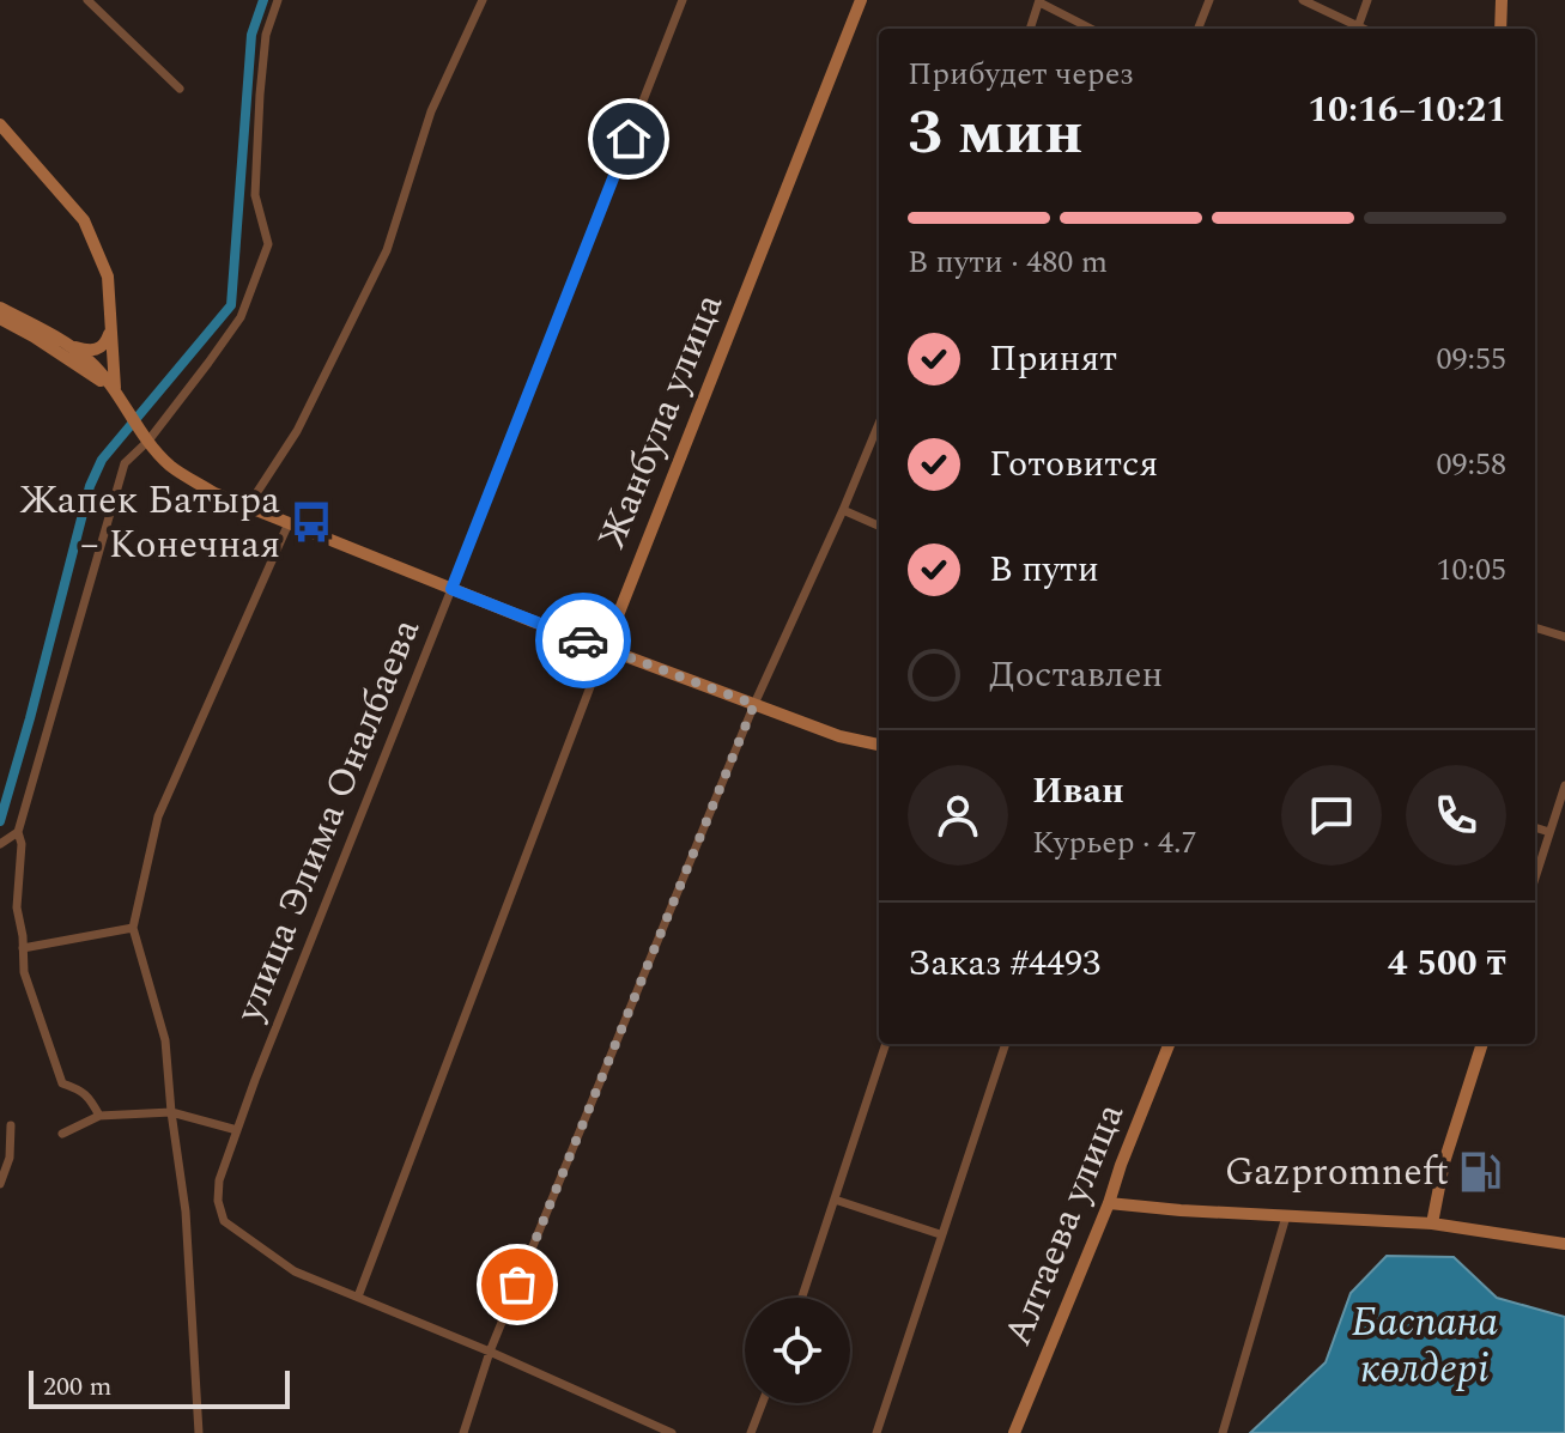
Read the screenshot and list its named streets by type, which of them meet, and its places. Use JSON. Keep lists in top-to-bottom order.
{
  "streets": {
    "street": ["Жанбула улица", "улица Элима Оналбаева", "Алтаева улица"]
  },
  "crossings": [
    ["Жанбула улица", "улица Элима Оналбаева"]
  ],
  "water": ["Баспана көлдері"],
  "places": {
    "bus stop": ["Жапек Батыра – Конечная"],
    "fuel station": ["Gazpromneft"]
  },
  "scale_bar": "200 m",
  "page": {
    "heading": ["3 мин", "Прибудет через", "10:16–10:21"],
    "panel": [
      "Иван",
      "Курьер · 4.7",
      "Заказ #4493",
      "4 500 ₸"
    ],
    "bar": "В пути · 480 m",
    "list": [
      ["Принят", "09:55"],
      ["Готовится", "09:58"],
      ["В пути", "10:05"],
      "Доставлен"
    ],
    "scale": "200 m"
  }
}
